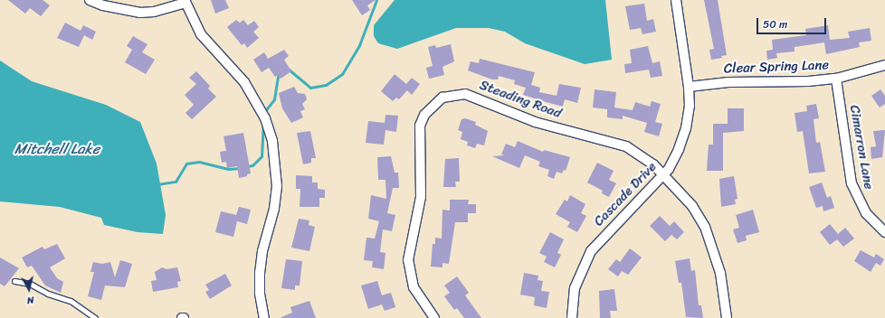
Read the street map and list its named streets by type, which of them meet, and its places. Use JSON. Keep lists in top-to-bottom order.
{
  "streets": {
    "street": [
      "Clear Spring Lane",
      "Steading Road",
      "Cimarron Lane",
      "Cascade Drive"
    ]
  },
  "crossings": [
    ["Clear Spring Lane", "Cimarron Lane"],
    ["Clear Spring Lane", "Cascade Drive"],
    ["Steading Road", "Cascade Drive"]
  ],
  "water": ["Mitchell Lake"],
  "scale_bar": "50 m",
  "north": "bottom"
}
